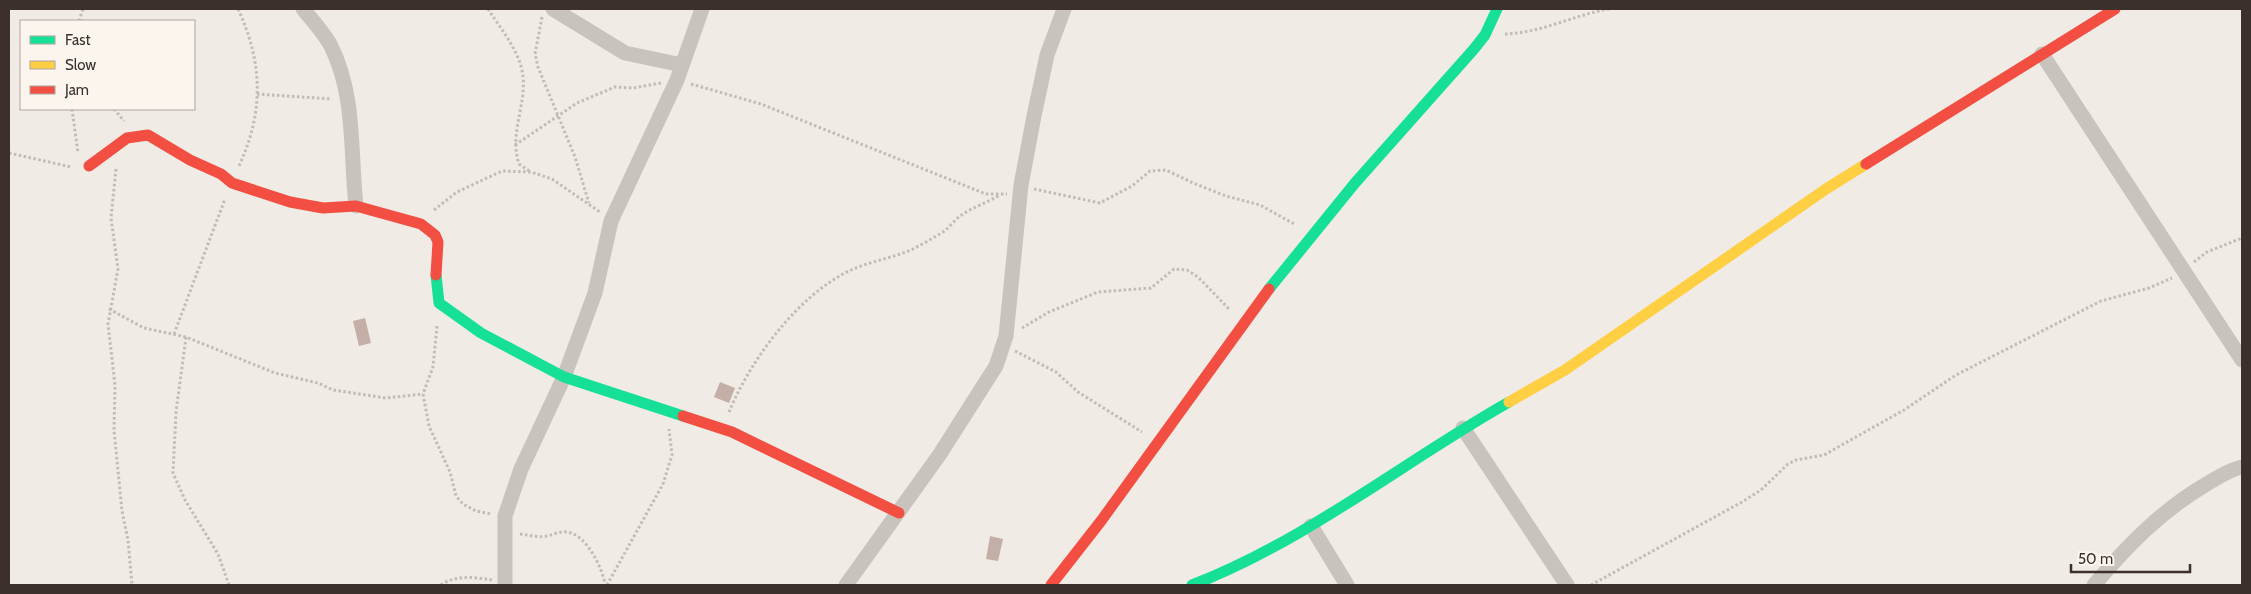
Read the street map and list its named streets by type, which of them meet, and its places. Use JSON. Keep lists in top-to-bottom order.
{
  "legend": ["Fast", "Slow", "Jam"],
  "scale_bar": "50 m"
}
